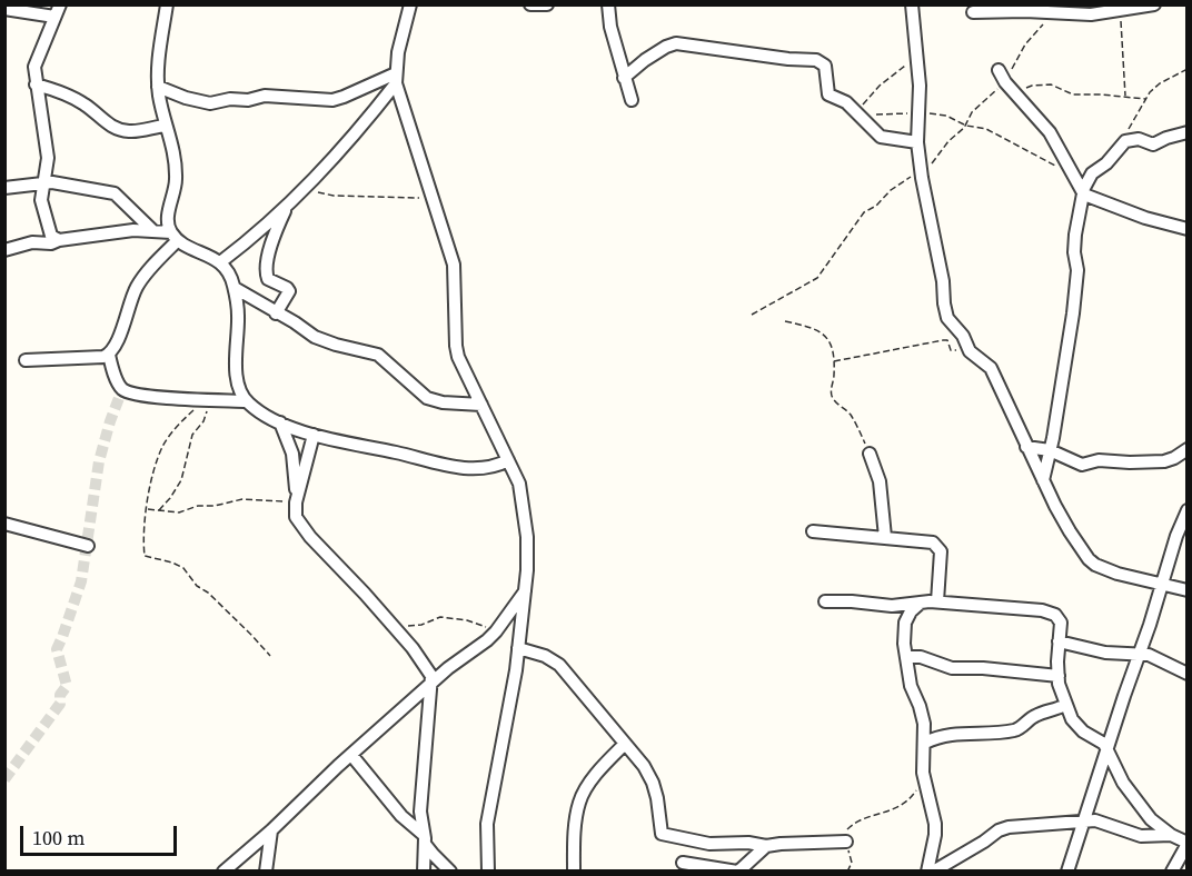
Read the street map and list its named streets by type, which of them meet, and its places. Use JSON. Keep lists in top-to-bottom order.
{
  "scale_bar": "100 m"
}
